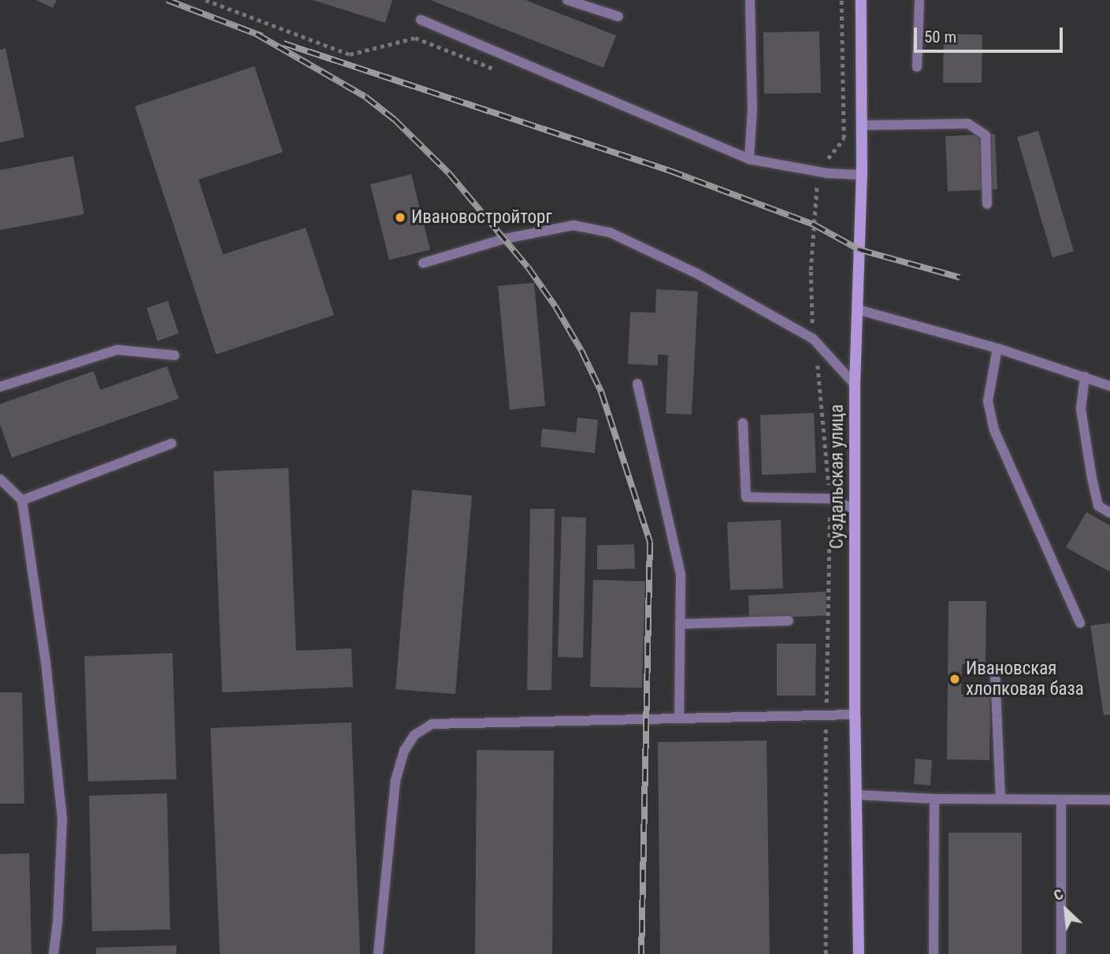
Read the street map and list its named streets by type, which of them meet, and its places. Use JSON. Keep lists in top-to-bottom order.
{
  "streets": {
    "main road": ["Суздальская улица"]
  },
  "places": ["Ивановостройторг", "Ивановская хлопковая база"],
  "scale_bar": "50 m",
  "north": "top left"
}
